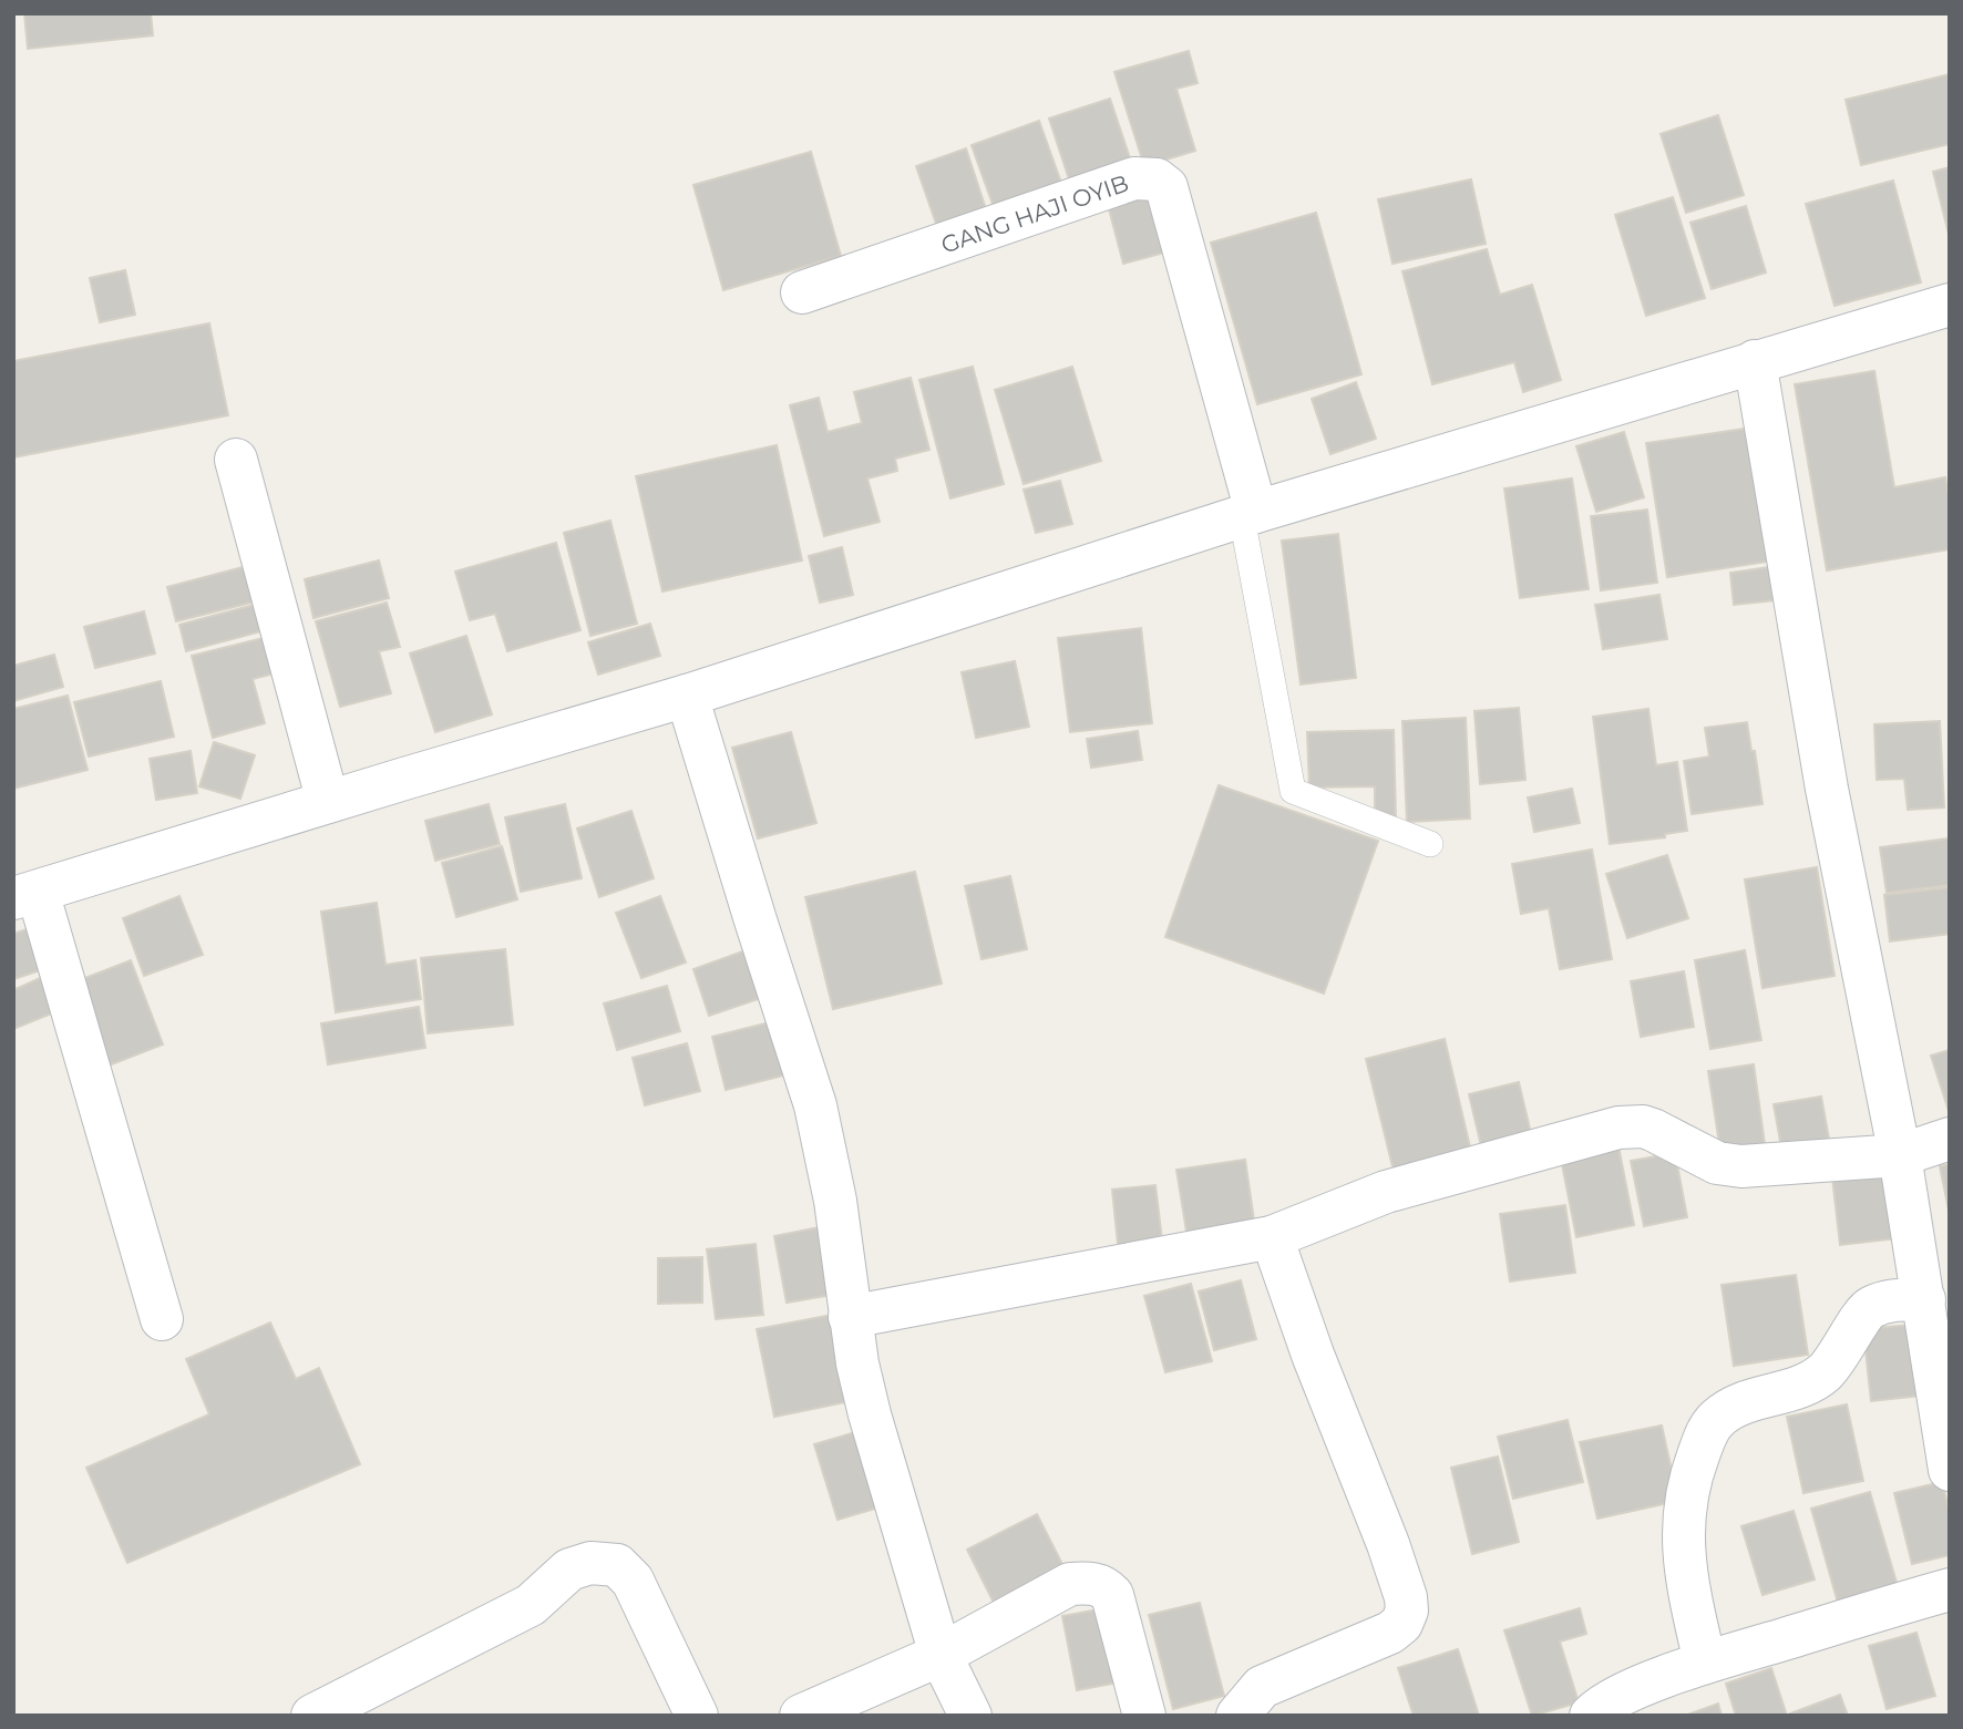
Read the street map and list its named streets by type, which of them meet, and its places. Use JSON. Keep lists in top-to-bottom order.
{
  "streets": {
    "street": ["GANG HAJI OYIB"]
  }
}
